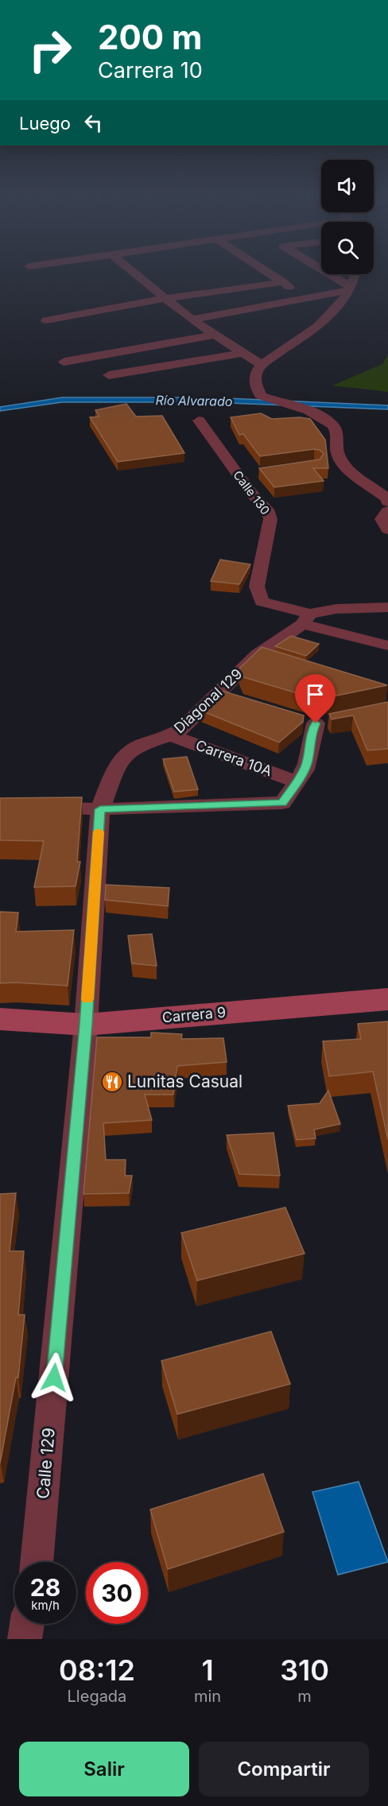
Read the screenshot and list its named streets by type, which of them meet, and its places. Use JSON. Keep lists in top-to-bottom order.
{
  "streets": {
    "street": [
      "Calle 130",
      "Diagonal 129",
      "Carrera 10A",
      "Carrera 9",
      "Calle 129"
    ]
  },
  "crossings": [
    ["Calle 130", "Diagonal 129"],
    ["Diagonal 129", "Carrera 10A"],
    ["Diagonal 129", "Calle 129"],
    ["Carrera 9", "Calle 129"]
  ],
  "water": ["Río Alvarado"],
  "places": {
    "restaurant": ["Lunitas Casual"]
  },
  "page": {
    "turn": ["200 m", "Carrera 10"],
    "then": "Luego",
    "speed": "28 km/h",
    "limit": "30",
    "eta": [
      "08:12",
      "Llegada",
      "1",
      "min",
      "310",
      "m"
    ],
    "buttons": ["Salir", "Compartir"]
  }
}
